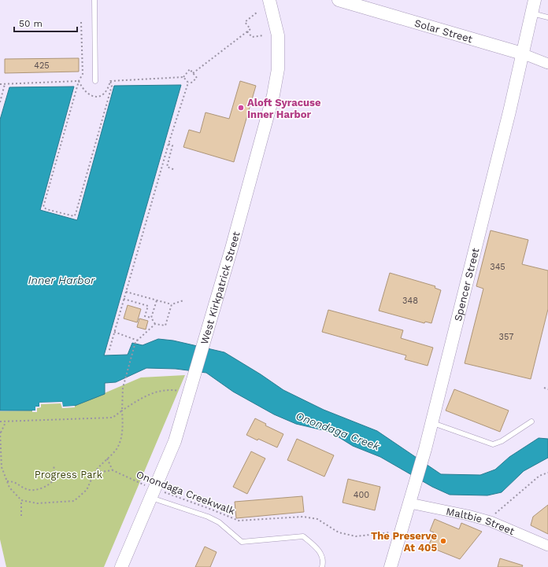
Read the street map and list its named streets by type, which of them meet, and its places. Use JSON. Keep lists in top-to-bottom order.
{
  "streets": {
    "street": [
      "Solar Street",
      "Spencer Street",
      "West Kirkpatrick Street",
      "Maltbie Street"
    ],
    "path": ["Onondaga Creekwalk"]
  },
  "crossings": [
    ["Solar Street", "Spencer Street"],
    ["Spencer Street", "Maltbie Street"],
    ["West Kirkpatrick Street", "Onondaga Creekwalk"]
  ],
  "water": ["Inner Harbor", "Onondaga Creek"],
  "parks": ["Progress Park"],
  "places": ["Aloft Syracuse Inner Harbor", "The Preserve At 405"],
  "house_numbers": [
    "425",
    "345",
    "348",
    "357",
    "400"
  ],
  "scale_bar": "50 m"
}
